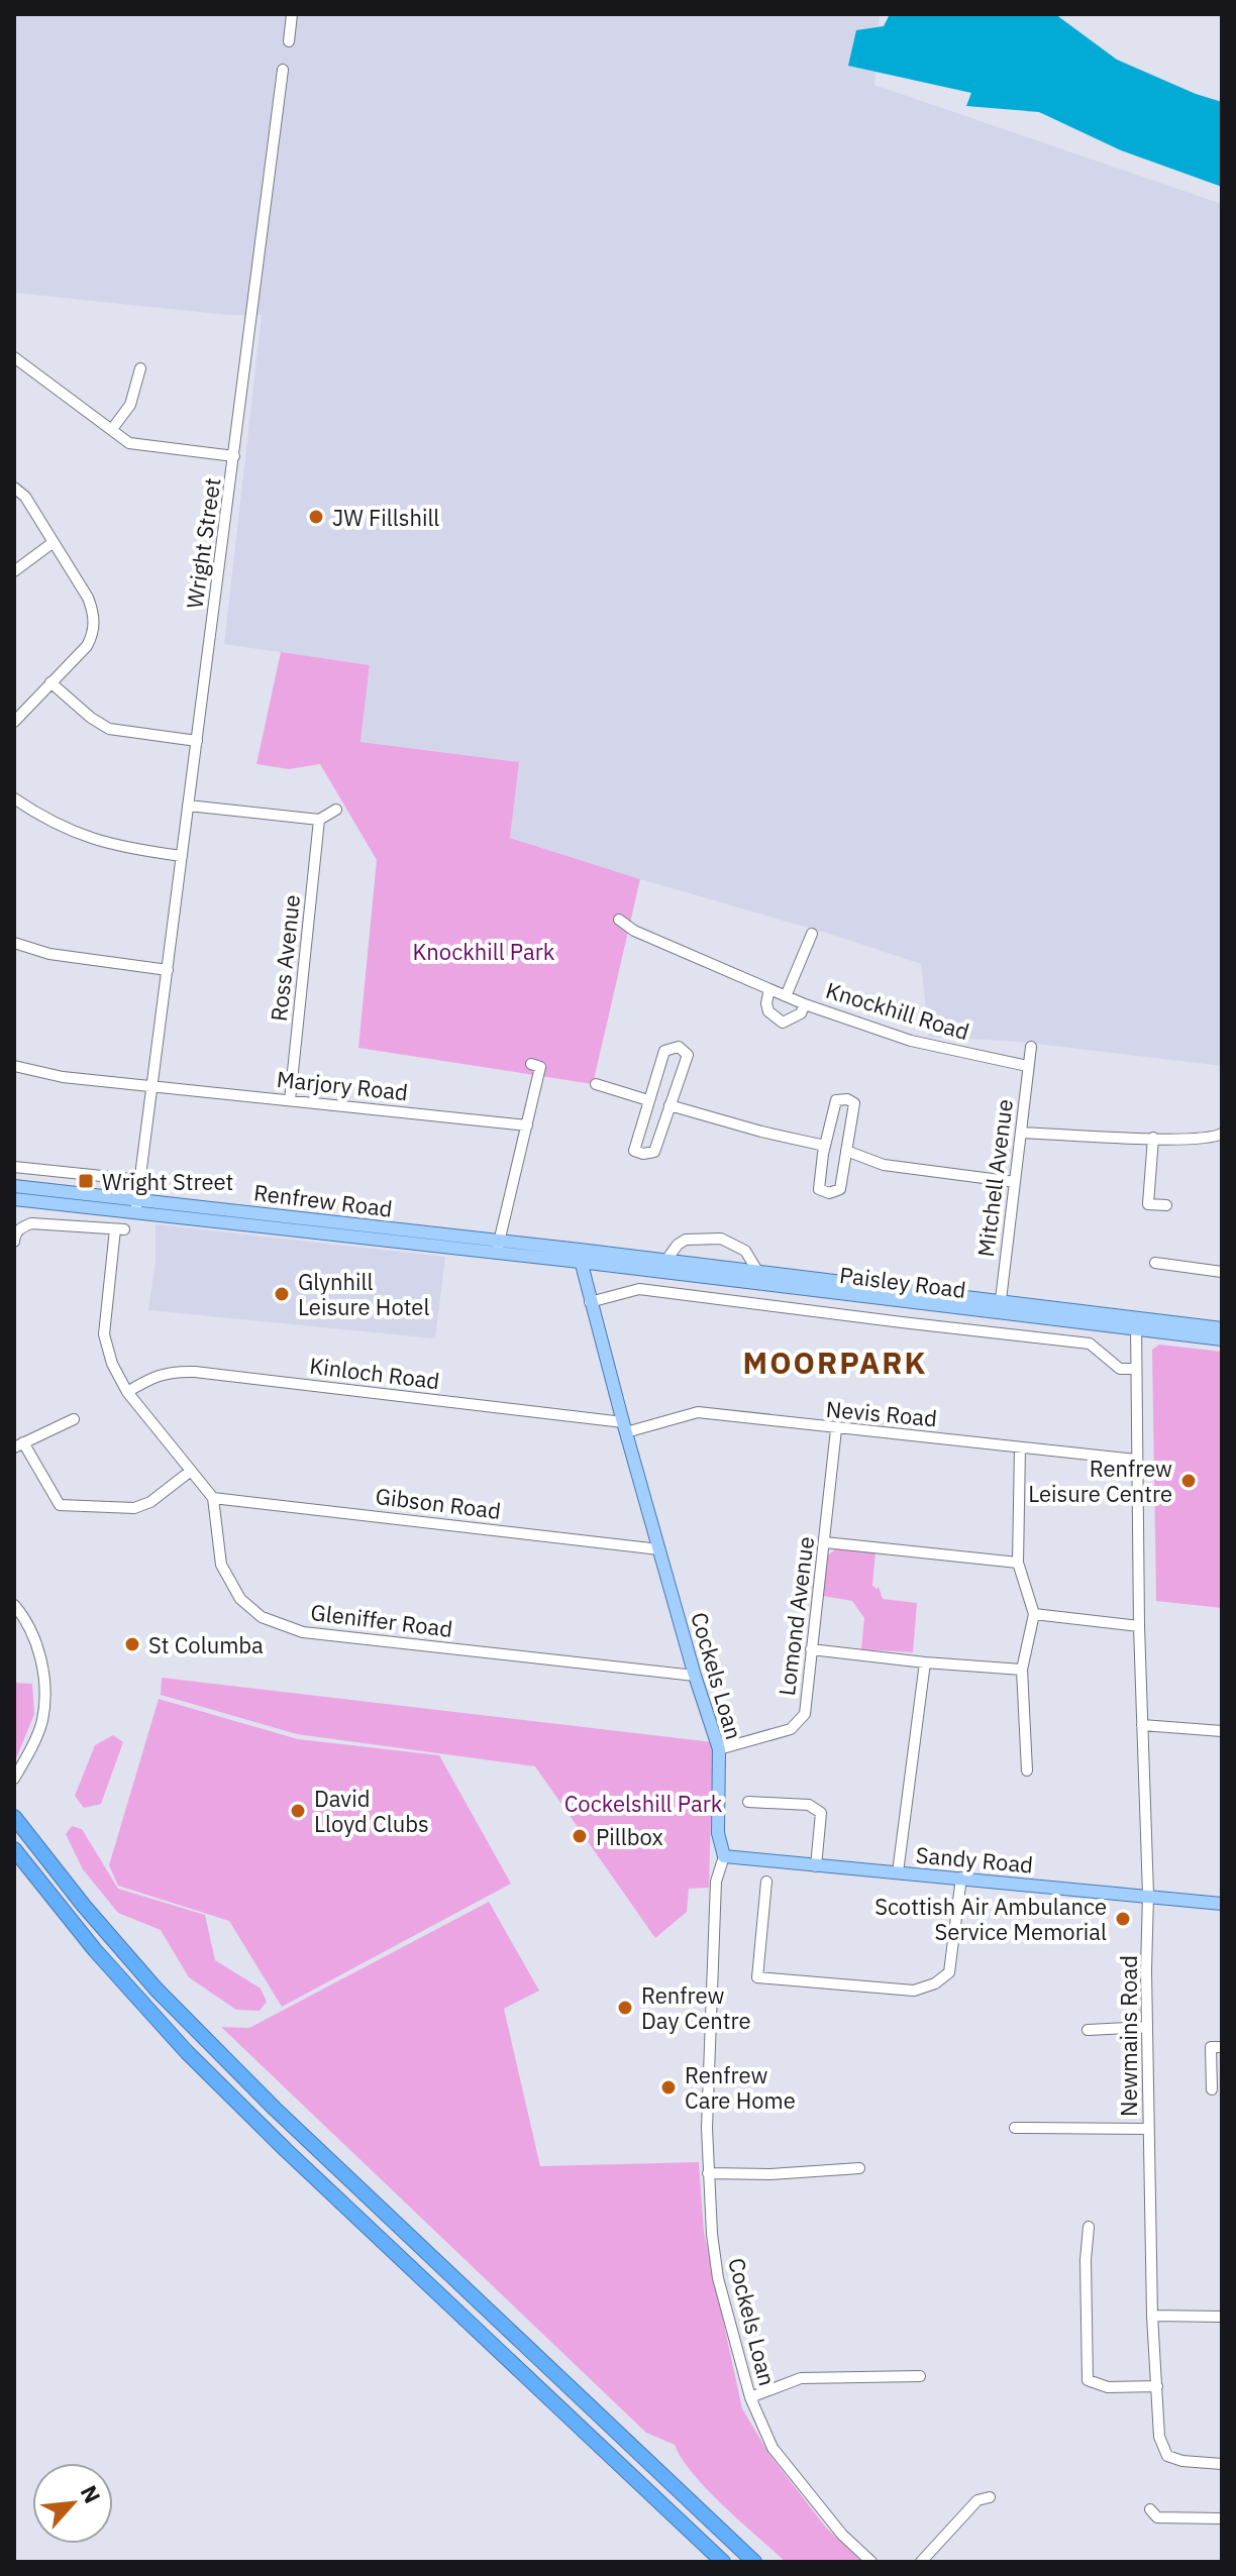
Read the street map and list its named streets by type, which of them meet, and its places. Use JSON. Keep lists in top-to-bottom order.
{
  "streets": {
    "main road": [
      "Renfrew Road",
      "Paisley Road",
      "Cockels Loan",
      "Sandy Road"
    ],
    "street": [
      "Wright Street",
      "Ross Avenue",
      "Knockhill Road",
      "Marjory Road",
      "Mitchell Avenue",
      "Kinloch Road",
      "Nevis Road",
      "Gibson Road",
      "Lomond Avenue",
      "Gleniffer Road",
      "Newmains Road"
    ]
  },
  "crossings": [
    ["Wright Street", "Marjory Road"],
    ["Wright Street", "Renfrew Road"],
    ["Ross Avenue", "Marjory Road"],
    ["Knockhill Road", "Mitchell Avenue"],
    ["Mitchell Avenue", "Paisley Road"],
    ["Renfrew Road", "Paisley Road"],
    ["Renfrew Road", "Cockels Loan"],
    ["Paisley Road", "Cockels Loan"],
    ["Paisley Road", "Newmains Road"],
    ["Kinloch Road", "Nevis Road"],
    ["Kinloch Road", "Cockels Loan"],
    ["Nevis Road", "Lomond Avenue"],
    ["Nevis Road", "Cockels Loan"],
    ["Nevis Road", "Newmains Road"],
    ["Gibson Road", "Gleniffer Road"],
    ["Gibson Road", "Cockels Loan"],
    ["Lomond Avenue", "Cockels Loan"],
    ["Gleniffer Road", "Cockels Loan"],
    ["Cockels Loan", "Sandy Road"],
    ["Sandy Road", "Newmains Road"]
  ],
  "districts": ["MOORPARK"],
  "parks": ["Knockhill Park", "Cockelshill Park"],
  "places": {
    "other": [
      "JW Fillshill",
      "Glynhill Leisure Hotel",
      "Renfrew Leisure Centre",
      "St Columba",
      "David Lloyd Clubs",
      "Pillbox",
      "Scottish Air Ambulance Service Memorial",
      "Renfrew Day Centre",
      "Renfrew Care Home"
    ],
    "transit": ["Wright Street"]
  },
  "north": "top right"
}
